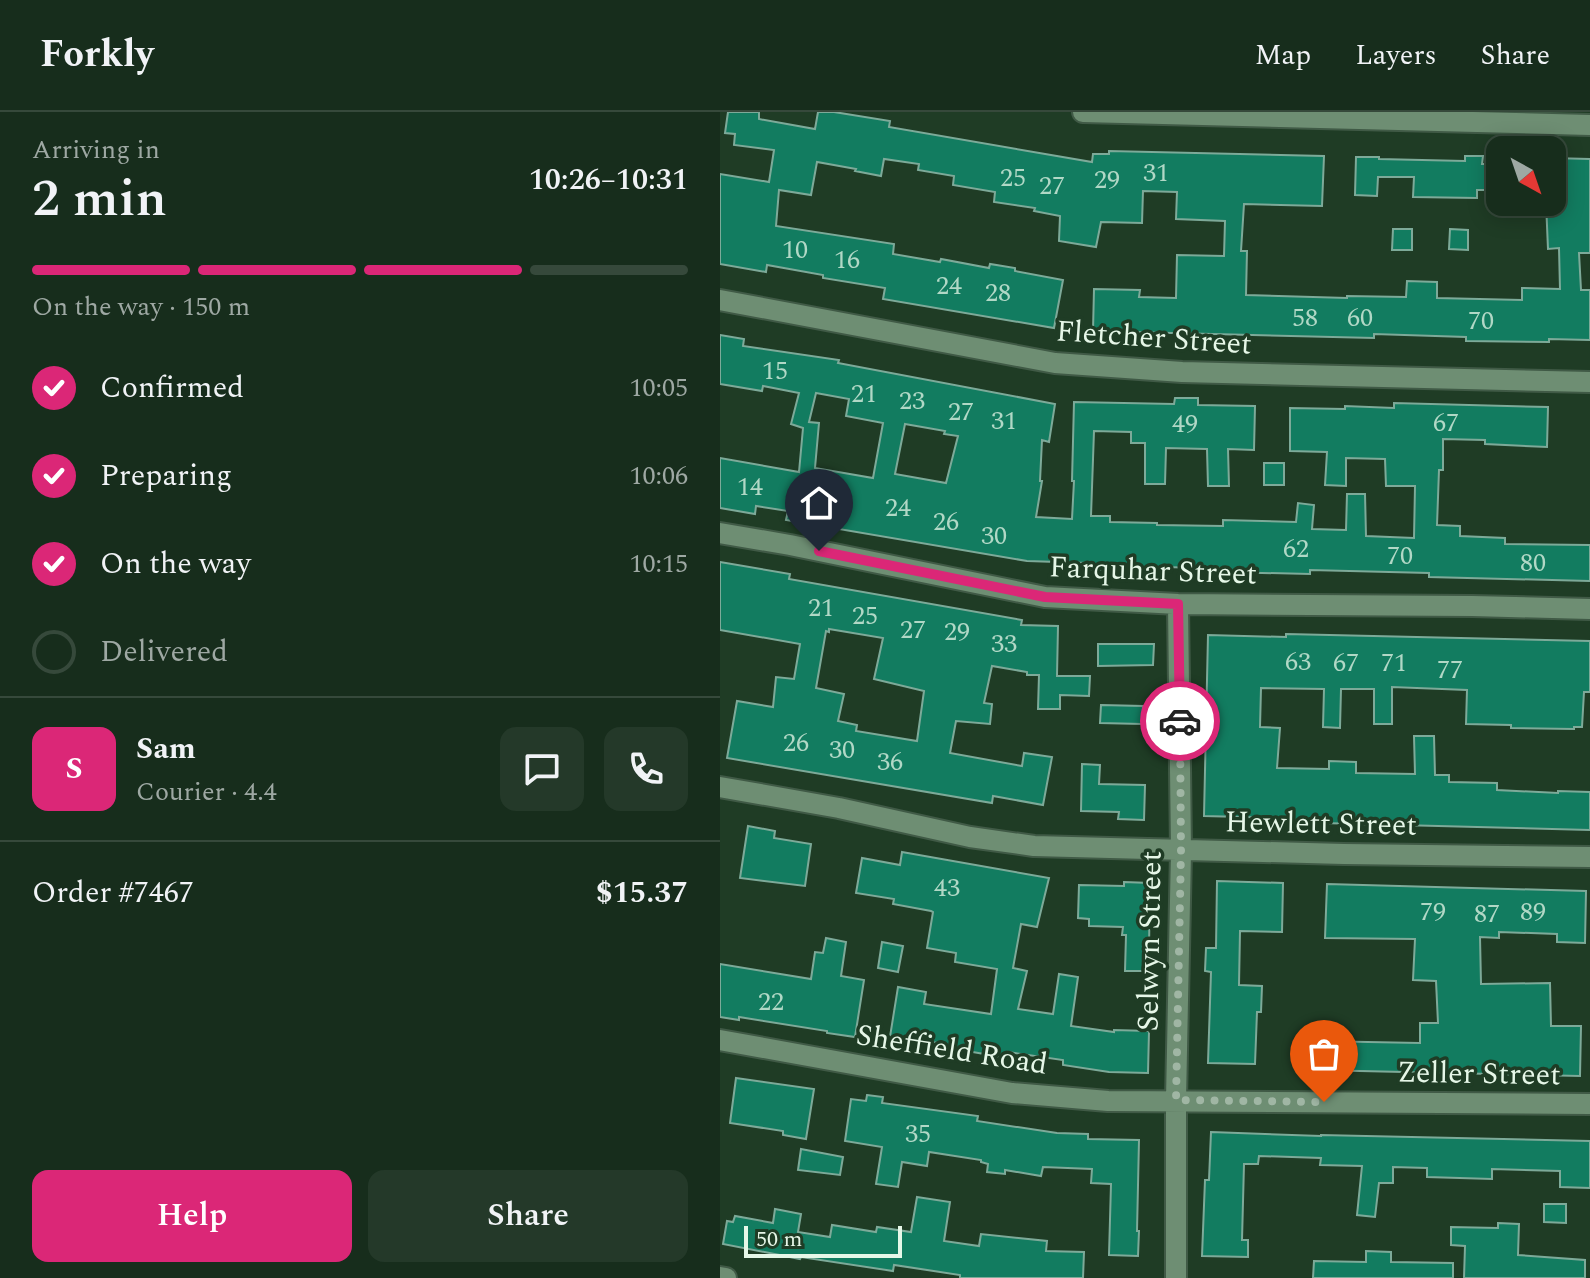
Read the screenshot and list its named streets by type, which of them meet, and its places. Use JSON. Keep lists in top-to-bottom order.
{
  "streets": {
    "street": [
      "Fletcher Street",
      "Farquhar Street",
      "Hewlett Street",
      "Selwyn Street",
      "Sheffield Road",
      "Zeller Street"
    ]
  },
  "crossings": [
    ["Farquhar Street", "Selwyn Street"],
    ["Hewlett Street", "Selwyn Street"],
    ["Selwyn Street", "Sheffield Road"],
    ["Selwyn Street", "Zeller Street"],
    ["Sheffield Road", "Zeller Street"]
  ],
  "house_numbers": [
    "31",
    "25",
    "29",
    "27",
    "10",
    "16",
    "24",
    "28",
    "58",
    "60",
    "70",
    "15",
    "21",
    "23",
    "27",
    "31",
    "67",
    "49",
    "14",
    "24",
    "26",
    "30",
    "62",
    "70",
    "80",
    "21",
    "25",
    "27",
    "29",
    "33",
    "63",
    "67",
    "71",
    "77",
    "26",
    "30",
    "36",
    "43",
    "79",
    "89",
    "87",
    "22",
    "35"
  ],
  "scale_bar": "50 m",
  "north": "bottom right",
  "page": {
    "header": "Forkly",
    "nav": ["Map", "Layers", "Share"],
    "heading": ["2 min", "Arriving in", "10:26–10:31"],
    "panel": [
      "Sam",
      "Courier · 4.4",
      "Order #7467",
      "$15.37"
    ],
    "bar": "On the way · 150 m",
    "list": [
      ["Confirmed", "10:05"],
      ["Preparing", "10:06"],
      ["On the way", "10:15"],
      "Delivered"
    ],
    "round": "S",
    "buttons": ["Help", "Share"],
    "scale": "50 m"
  }
}
